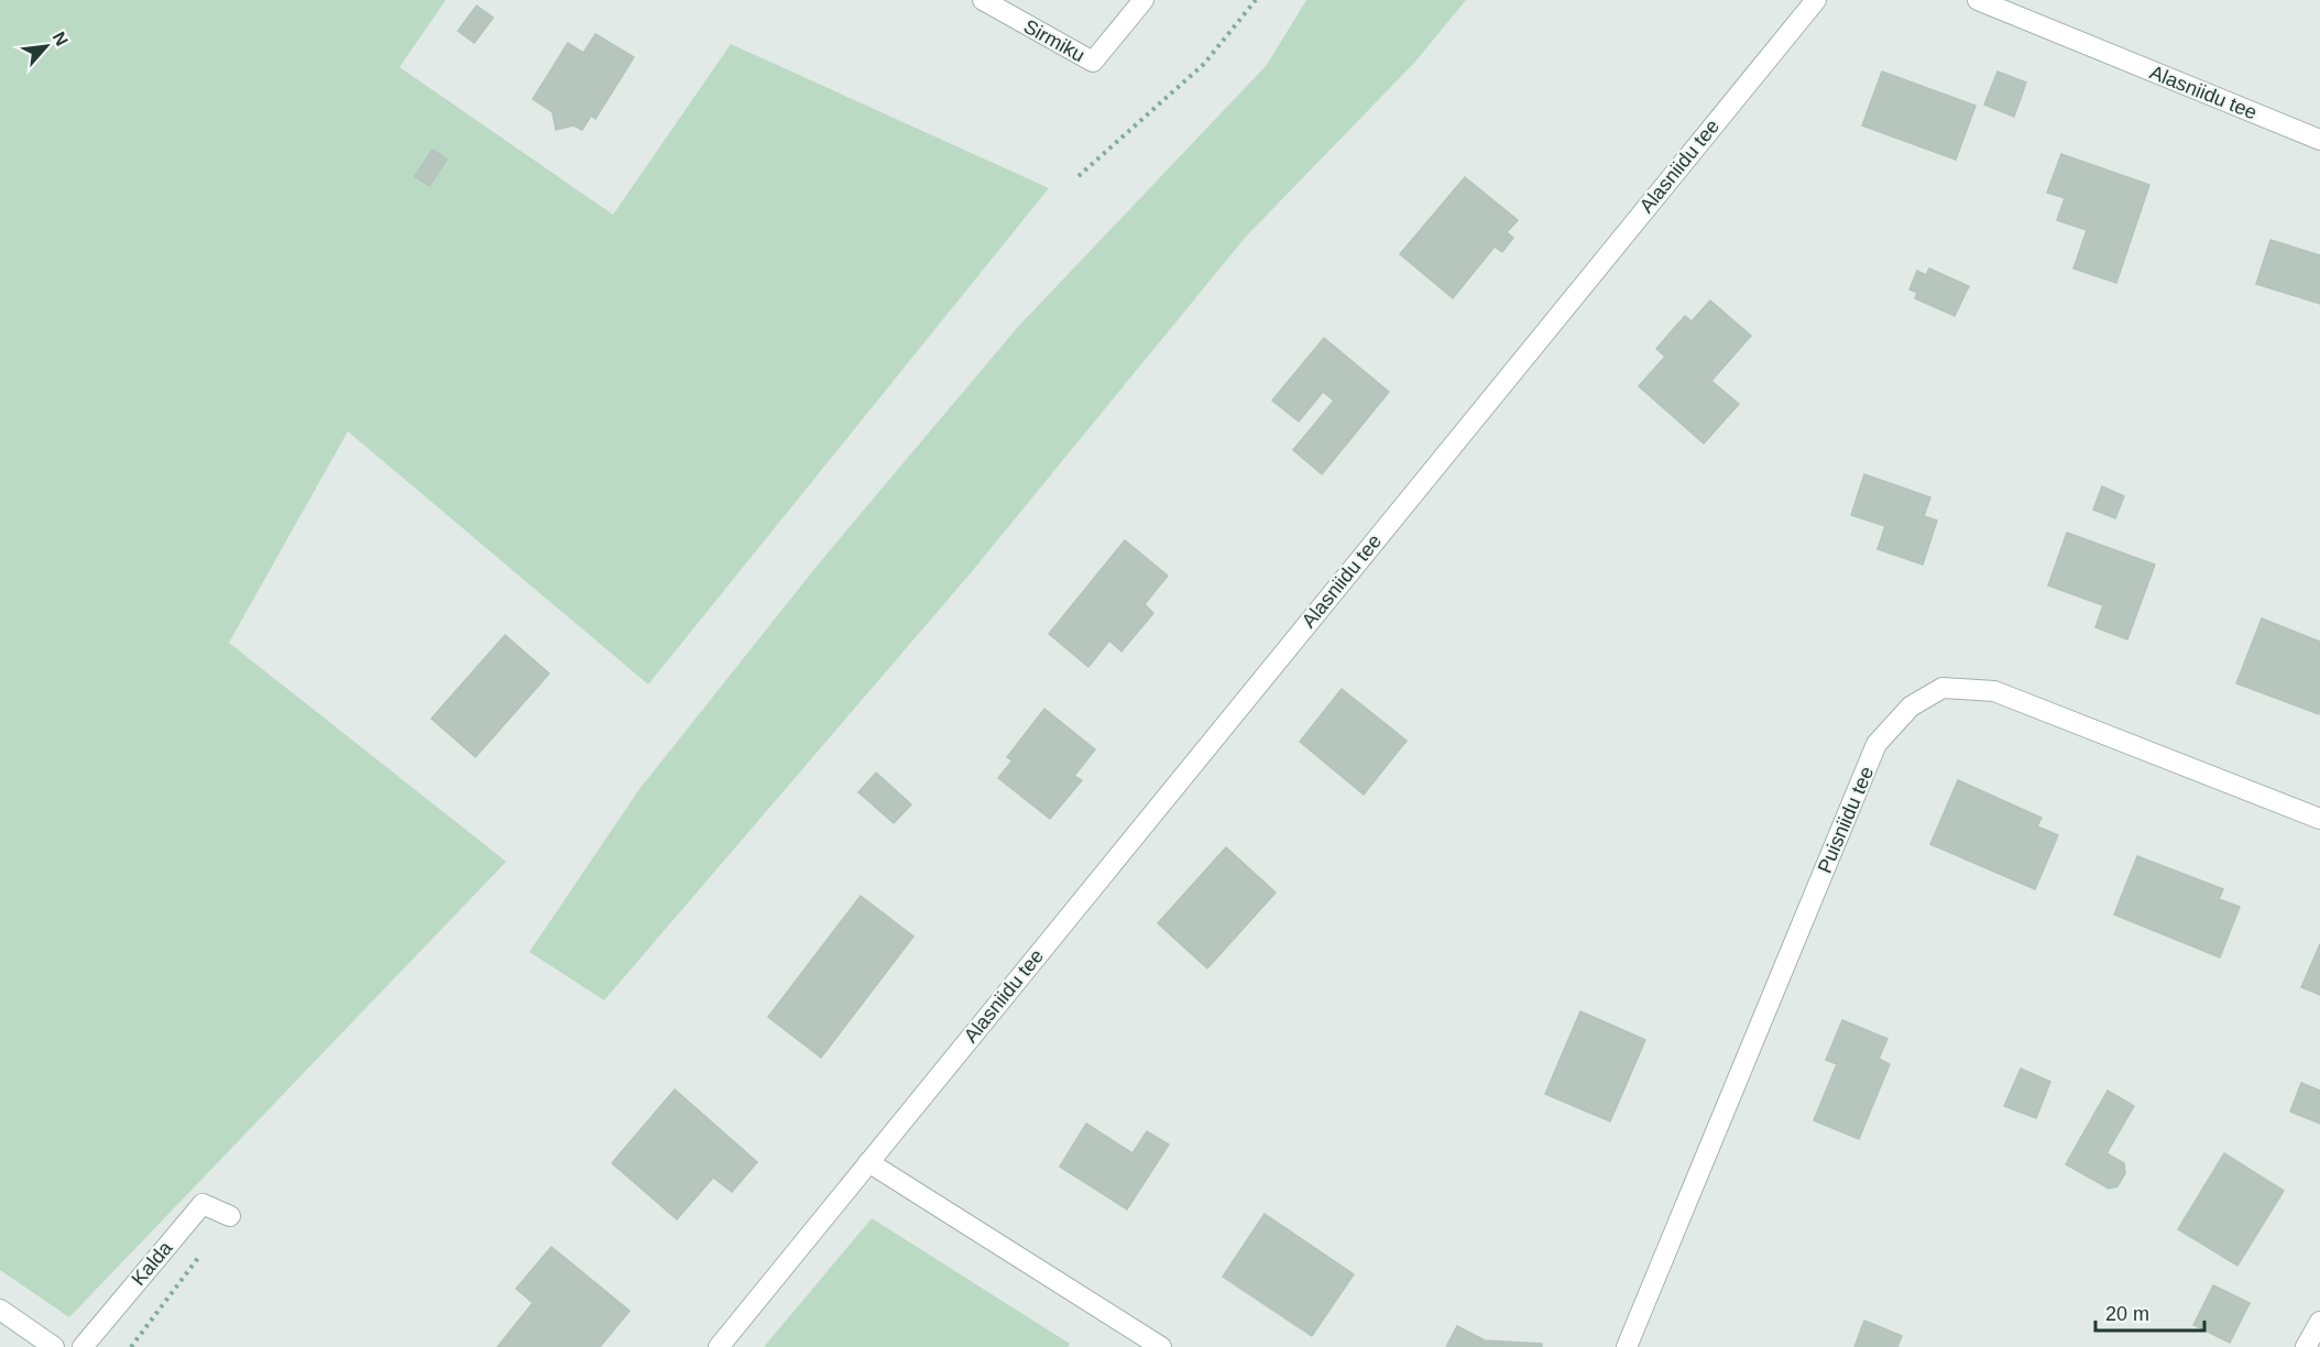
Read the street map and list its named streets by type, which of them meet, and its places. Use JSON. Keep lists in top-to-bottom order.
{
  "streets": {
    "street": [
      "Sirmiku",
      "Alasniidu tee",
      "Puisniidu tee",
      "Kalda"
    ]
  },
  "scale_bar": "20 m",
  "north": "top right"
}
